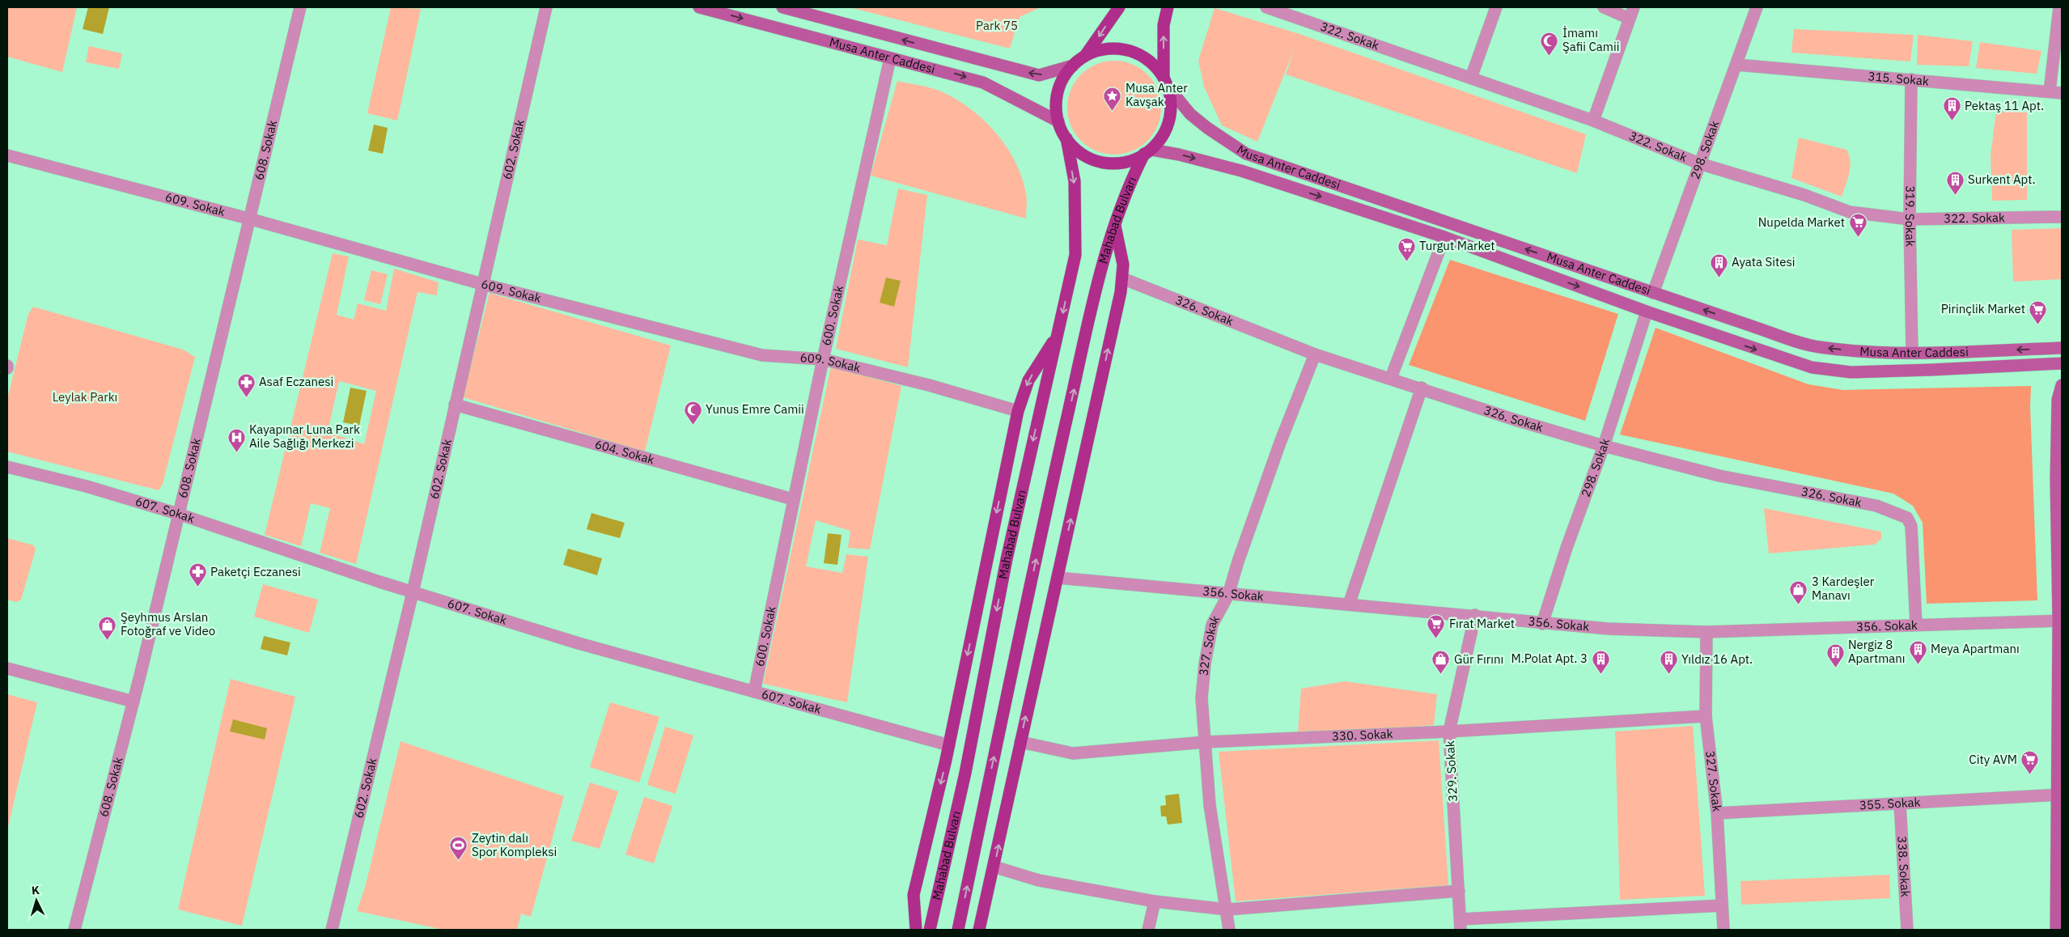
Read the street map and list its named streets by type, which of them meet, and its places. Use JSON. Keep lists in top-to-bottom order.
{
  "streets": {
    "main road": ["Musa Anter Caddesi", "Mahabad Bulvarı"],
    "street": [
      "322. Sokak",
      "315. Sokak",
      "602. Sokak",
      "298. Sokak",
      "608. Sokak",
      "609. Sokak",
      "319. Sokak",
      "326. Sokak",
      "600. Sokak",
      "604. Sokak",
      "607. Sokak",
      "356. Sokak",
      "327. Sokak",
      "330. Sokak",
      "329. Sokak",
      "355. Sokak",
      "338. Sokak"
    ]
  },
  "crossings": [
    ["322. Sokak", "298. Sokak"],
    ["322. Sokak", "319. Sokak"],
    ["Musa Anter Caddesi", "298. Sokak"],
    ["Musa Anter Caddesi", "319. Sokak"],
    ["Musa Anter Caddesi", "Mahabad Bulvarı"],
    ["Musa Anter Caddesi", "600. Sokak"],
    ["315. Sokak", "298. Sokak"],
    ["315. Sokak", "319. Sokak"],
    ["602. Sokak", "609. Sokak"],
    ["602. Sokak", "604. Sokak"],
    ["602. Sokak", "607. Sokak"],
    ["298. Sokak", "326. Sokak"],
    ["298. Sokak", "356. Sokak"],
    ["608. Sokak", "609. Sokak"],
    ["608. Sokak", "607. Sokak"],
    ["609. Sokak", "600. Sokak"],
    ["326. Sokak", "356. Sokak"],
    ["326. Sokak", "327. Sokak"],
    ["600. Sokak", "604. Sokak"],
    ["600. Sokak", "607. Sokak"],
    ["356. Sokak", "327. Sokak"],
    ["356. Sokak", "329. Sokak"],
    ["327. Sokak", "330. Sokak"],
    ["327. Sokak", "355. Sokak"],
    ["330. Sokak", "329. Sokak"],
    ["355. Sokak", "338. Sokak"]
  ],
  "parks": ["Park 75", "Leylak Parkı"],
  "places": {
    "mosque": ["İmamı Şafii Camii", "Yunus Emre Camii"],
    "place": ["Musa Anter Kavşak"],
    "building": [
      "Pektaş 11 Apt.",
      "Surkent Apt.",
      "Ayata Sitesi",
      "Meya Apartmanı",
      "Nergiz 8 Apartmanı",
      "M.Polat Apt. 3",
      "Yıldız 16 Apt."
    ],
    "supermarket": [
      "Nupelda Market",
      "Turgut Market",
      "Pirinçlik Market",
      "Fırat Market",
      "City AVM"
    ],
    "pharmacy": ["Asaf Eczanesi", "Paketçi Eczanesi"],
    "hospital": ["Kayapınar Luna Park Aile Sağlığı Merkezi"],
    "shop": ["3 Kardeşler Manavı", "Şeyhmus Arslan Fotoğraf ve Video", "Gür Fırını"],
    "sports": ["Zeytin dalı Spor Kompleksi"]
  },
  "north": "top"
}
